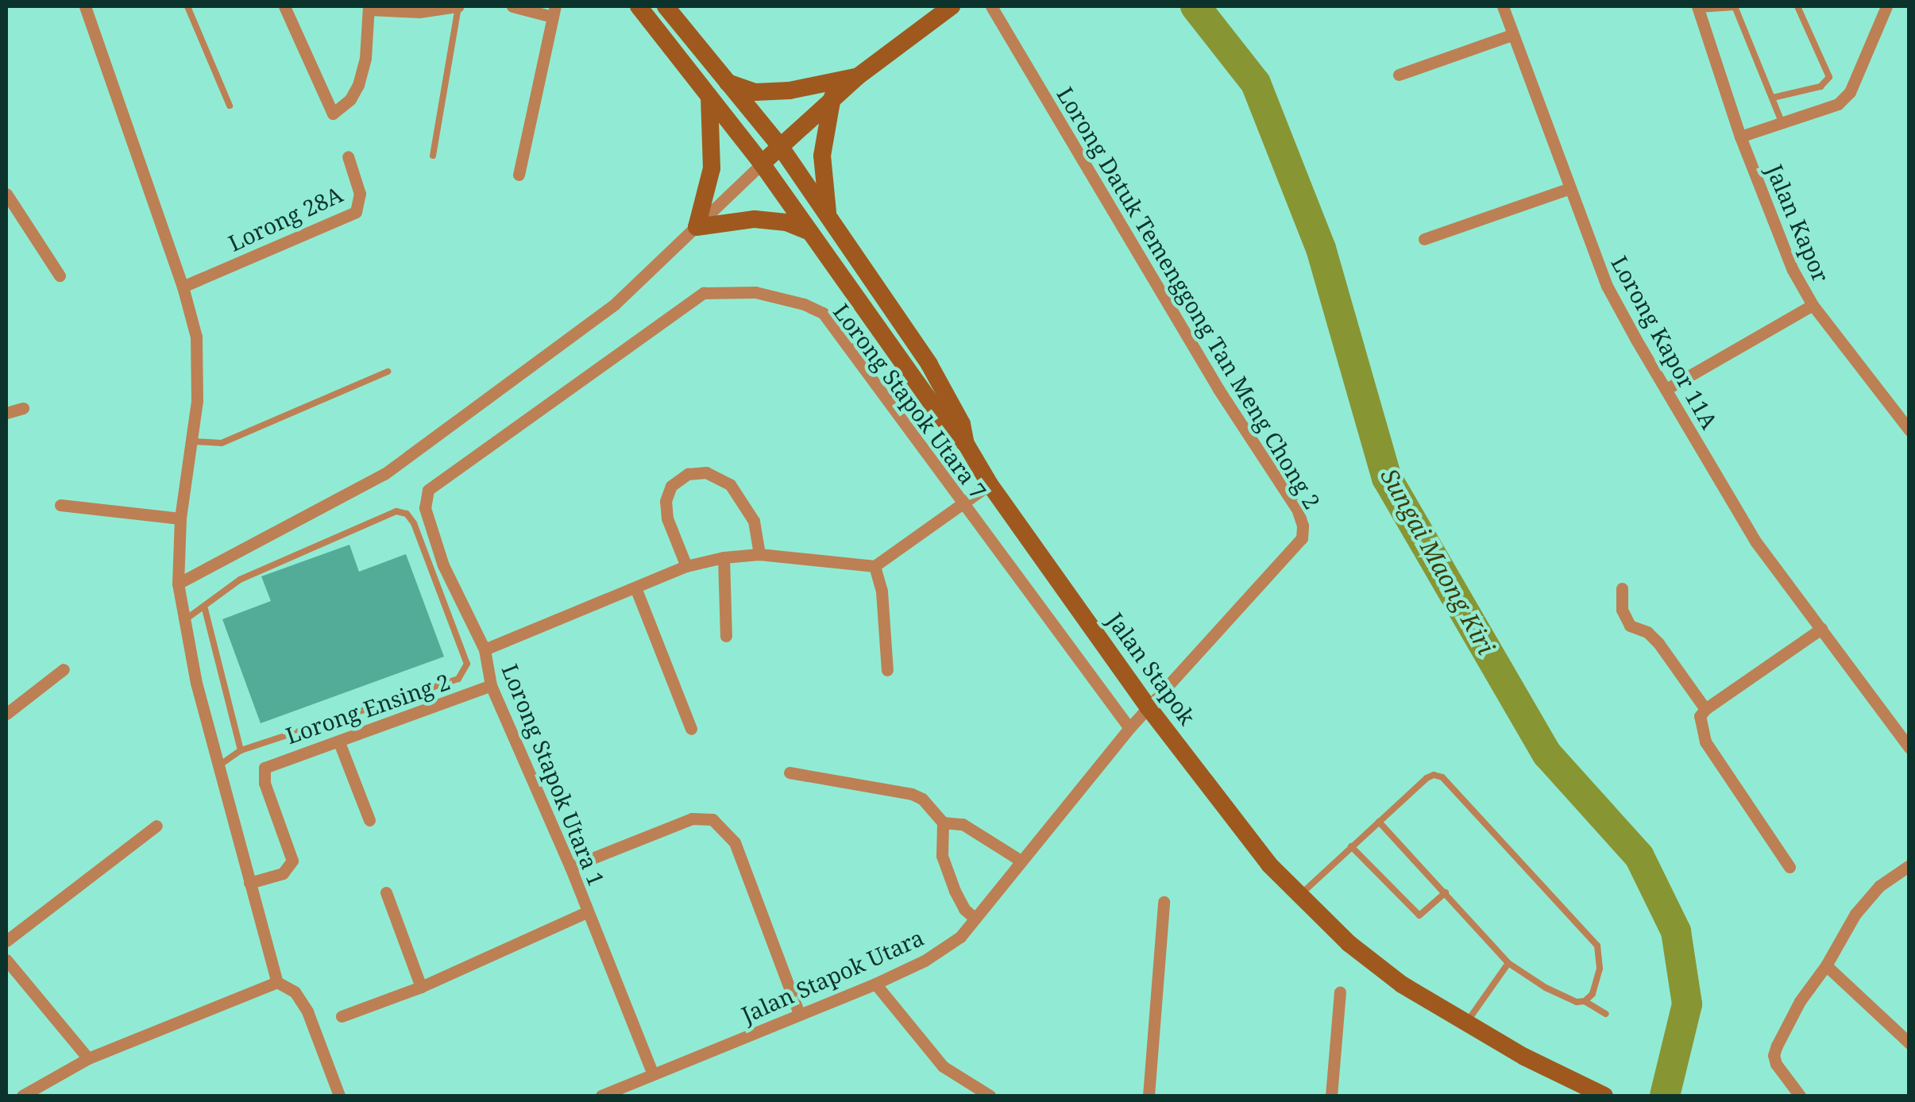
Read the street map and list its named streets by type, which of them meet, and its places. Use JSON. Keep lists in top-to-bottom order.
{
  "streets": {
    "main road": ["Jalan Stapok"],
    "street": [
      "Lorong 28A",
      "Jalan Kapor",
      "Lorong Datuk Temenggong Tan Meng Chong 2",
      "Lorong Kapor 11A",
      "Lorong Stapok Utara 7",
      "Lorong Ensing 2",
      "Lorong Stapok Utara 1",
      "Jalan Stapok Utara"
    ]
  },
  "crossings": [
    ["Lorong Datuk Temenggong Tan Meng Chong 2", "Lorong Stapok Utara 7"],
    ["Lorong Datuk Temenggong Tan Meng Chong 2", "Jalan Stapok"],
    ["Lorong Datuk Temenggong Tan Meng Chong 2", "Jalan Stapok Utara"],
    ["Lorong Stapok Utara 7", "Lorong Stapok Utara 1"],
    ["Lorong Stapok Utara 7", "Jalan Stapok Utara"],
    ["Lorong Ensing 2", "Lorong Stapok Utara 1"],
    ["Lorong Stapok Utara 1", "Jalan Stapok Utara"]
  ],
  "water": ["Sungai Maong Kiri"]
}
